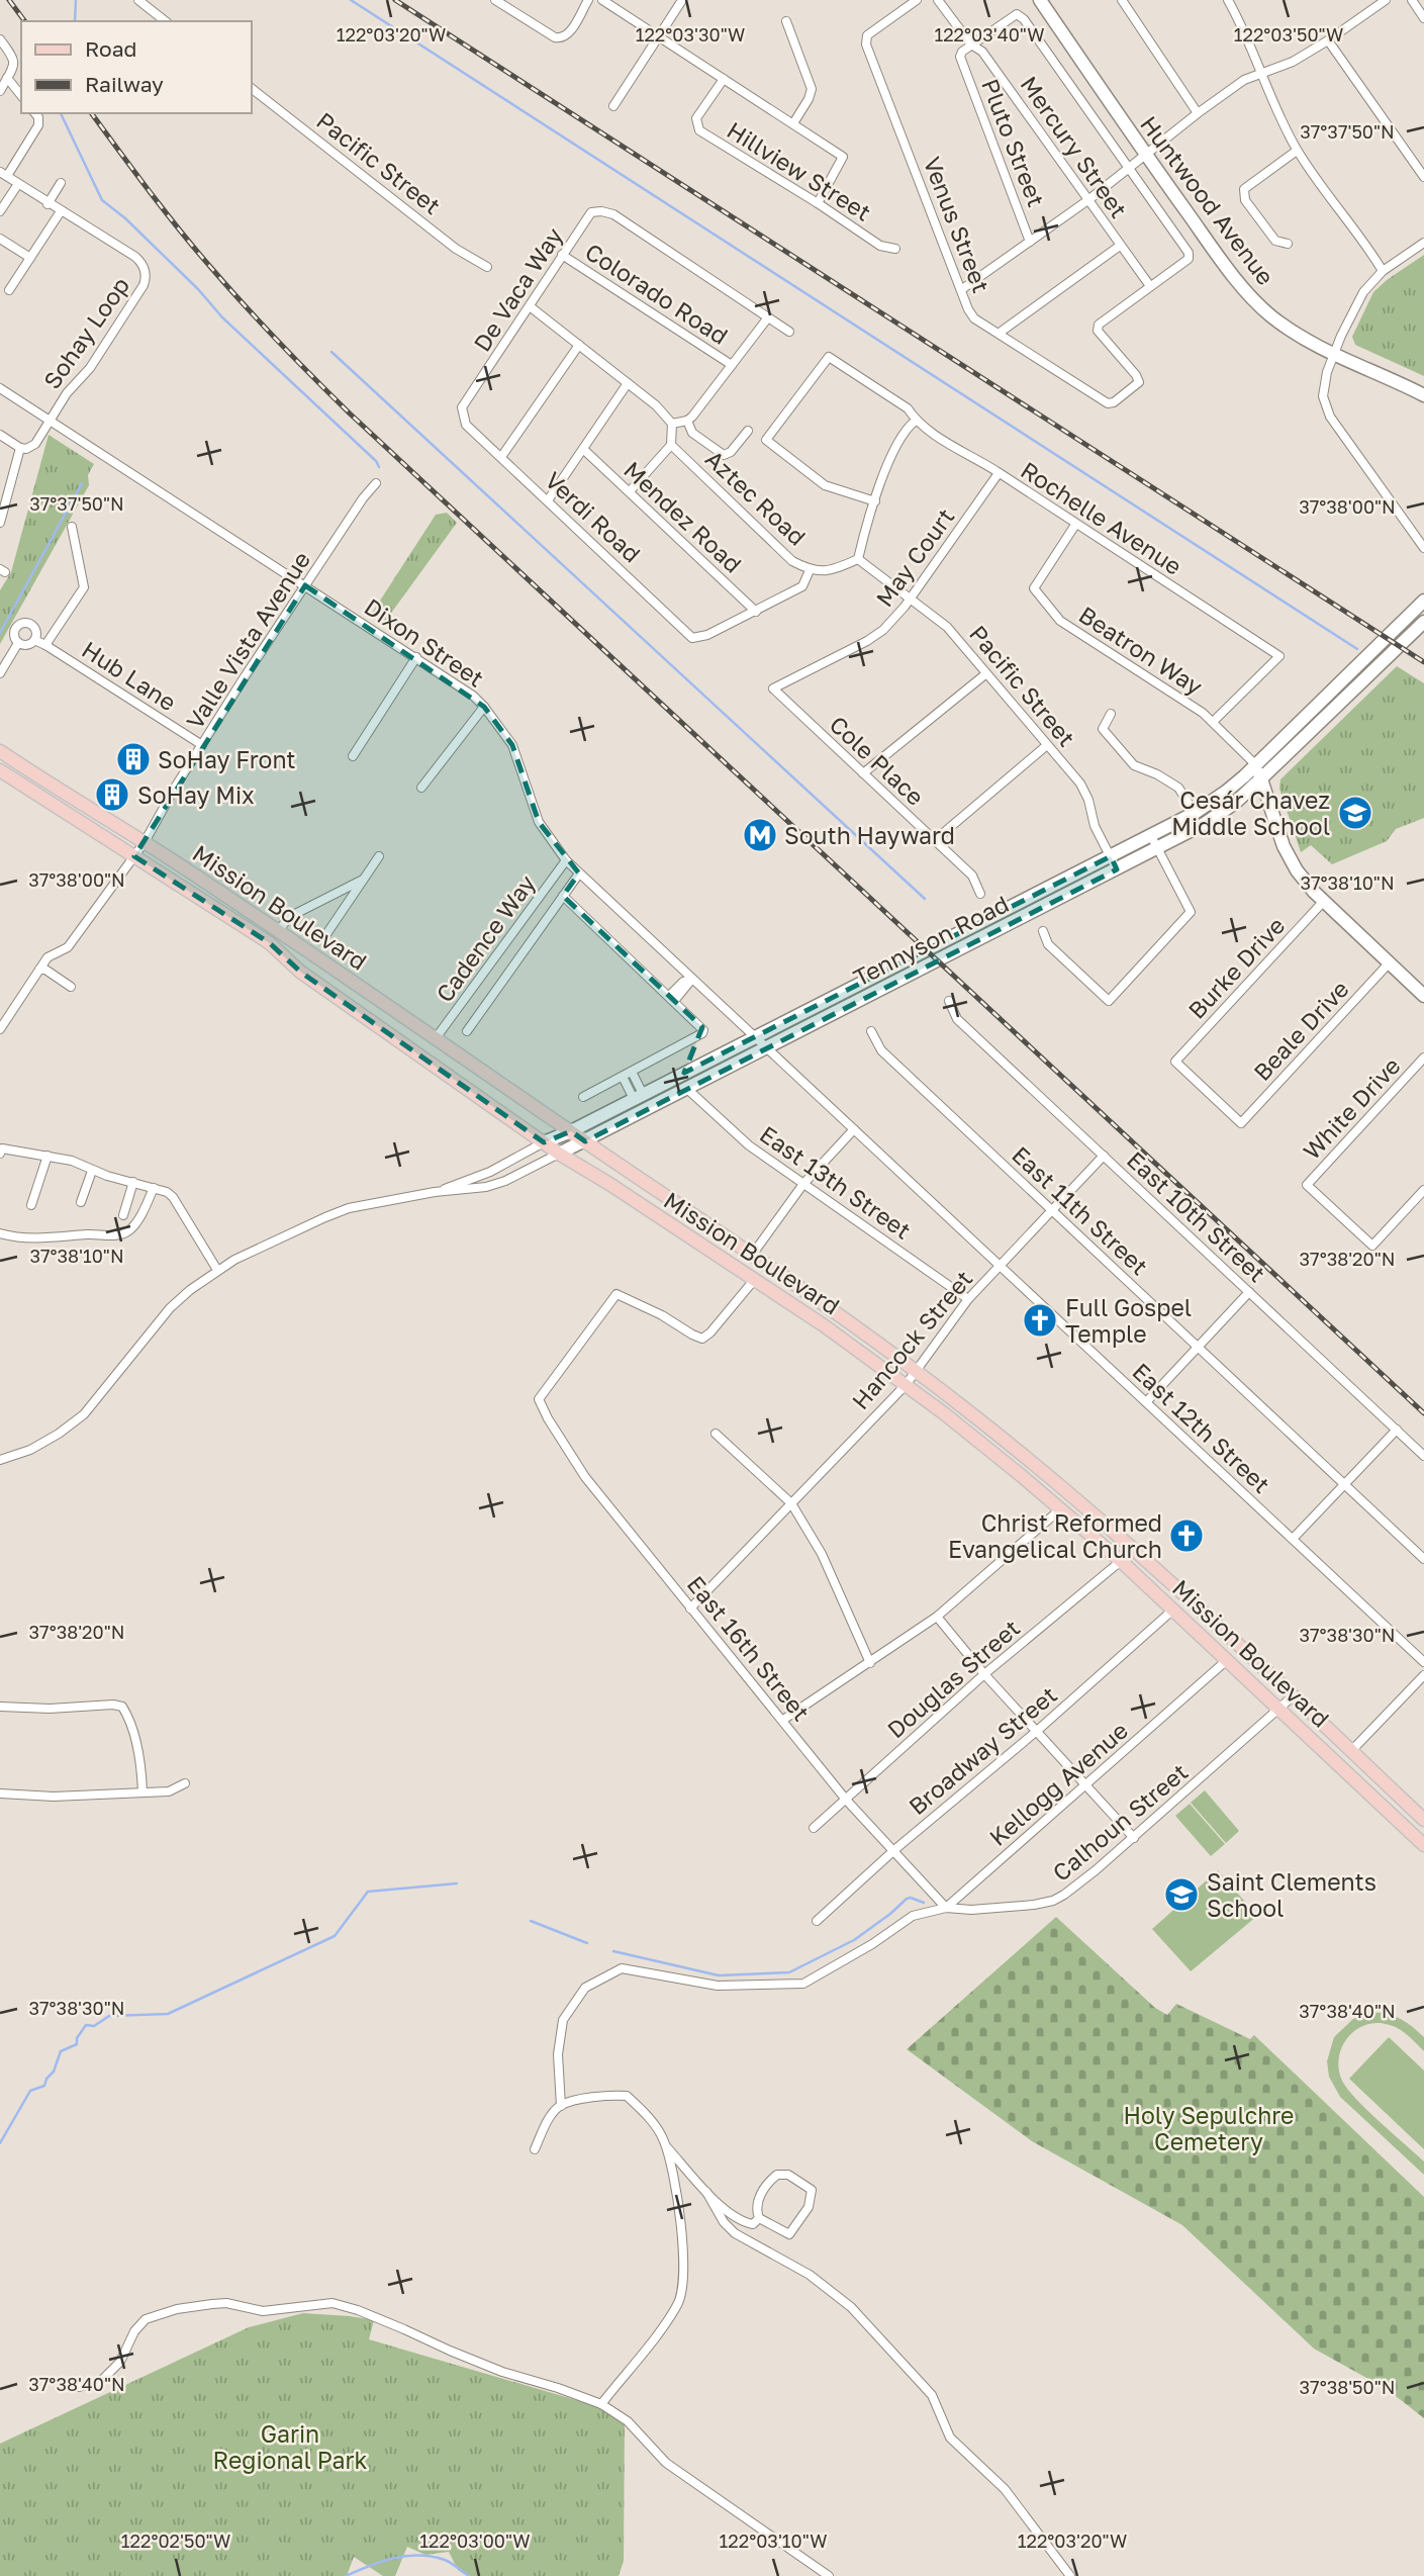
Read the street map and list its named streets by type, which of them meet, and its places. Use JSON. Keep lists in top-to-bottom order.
{
  "streets": {
    "main road": ["Huntwood Avenue", "Mission Boulevard", "Tennyson Road"],
    "street": [
      "Pluto Street",
      "Mercury Street",
      "Pacific Street",
      "Hillview Street",
      "Venus Street",
      "De Vaca Way",
      "Colorado Road",
      "Sohay Loop",
      "Aztec Road",
      "Verdi Road",
      "Mendez Road",
      "Rochelle Avenue",
      "May Court",
      "Valle Vista Avenue",
      "Dixon Street",
      "Beatron Way",
      "Hub Lane",
      "Cole Place",
      "Cadence Way",
      "Burke Drive",
      "Beale Drive",
      "White Drive",
      "East 13th Street",
      "East 11th Street",
      "East 10th Street",
      "Hancock Street",
      "East 12th Street",
      "East 16th Street",
      "Douglas Street",
      "Broadway Street",
      "Kellogg Avenue",
      "Calhoun Street"
    ]
  },
  "crossings": [
    ["Pluto Street", "Mercury Street"],
    ["Mercury Street", "Venus Street"],
    ["Pacific Street", "Aztec Road"],
    ["Pacific Street", "May Court"],
    ["Pacific Street", "Tennyson Road"],
    ["De Vaca Way", "Colorado Road"],
    ["De Vaca Way", "Verdi Road"],
    ["Sohay Loop", "Dixon Street"],
    ["Verdi Road", "Mendez Road"],
    ["Rochelle Avenue", "May Court"],
    ["Rochelle Avenue", "Beatron Way"],
    ["May Court", "Cole Place"],
    ["Valle Vista Avenue", "Dixon Street"],
    ["Valle Vista Avenue", "Hub Lane"],
    ["Valle Vista Avenue", "Mission Boulevard"],
    ["Dixon Street", "Cadence Way"],
    ["Dixon Street", "Tennyson Road"],
    ["Dixon Street", "East 12th Street"],
    ["Beatron Way", "Tennyson Road"],
    ["Mission Boulevard", "Cadence Way"],
    ["Mission Boulevard", "Tennyson Road"],
    ["Mission Boulevard", "Hancock Street"],
    ["Mission Boulevard", "East 16th Street"],
    ["Mission Boulevard", "Douglas Street"],
    ["Mission Boulevard", "Broadway Street"],
    ["Mission Boulevard", "Kellogg Avenue"],
    ["Mission Boulevard", "Calhoun Street"],
    ["Tennyson Road", "East 13th Street"],
    ["Tennyson Road", "East 12th Street"],
    ["Burke Drive", "Beale Drive"],
    ["East 13th Street", "Hancock Street"],
    ["East 11th Street", "Hancock Street"],
    ["East 10th Street", "Hancock Street"],
    ["Hancock Street", "East 12th Street"],
    ["Hancock Street", "East 16th Street"],
    ["East 16th Street", "Douglas Street"],
    ["East 16th Street", "Broadway Street"],
    ["East 16th Street", "Kellogg Avenue"],
    ["East 16th Street", "Calhoun Street"],
    ["Kellogg Avenue", "Calhoun Street"]
  ],
  "parks": ["Holy Sepulchre Cemetery", "Garin Regional Park"],
  "places": {
    "building": ["SoHay Front", "SoHay Mix"],
    "school or university": ["Cesár Chavez Middle School", "Saint Clements School"],
    "metro station": ["South Hayward"],
    "church": ["Full Gospel Temple", "Christ Reformed Evangelical Church"]
  },
  "legend": ["Road", "Railway"],
  "coordinates": [
    "122°03'20\"W",
    "122°03'30\"W",
    "122°03'40\"W",
    "122°03'50\"W",
    "37°37'50\"N",
    "37°38'00\"N",
    "37°38'10\"N",
    "37°38'20\"N",
    "37°38'30\"N",
    "37°38'40\"N",
    "37°38'50\"N",
    "122°02'50\"W",
    "122°03'00\"W",
    "122°03'10\"W"
  ]
}
